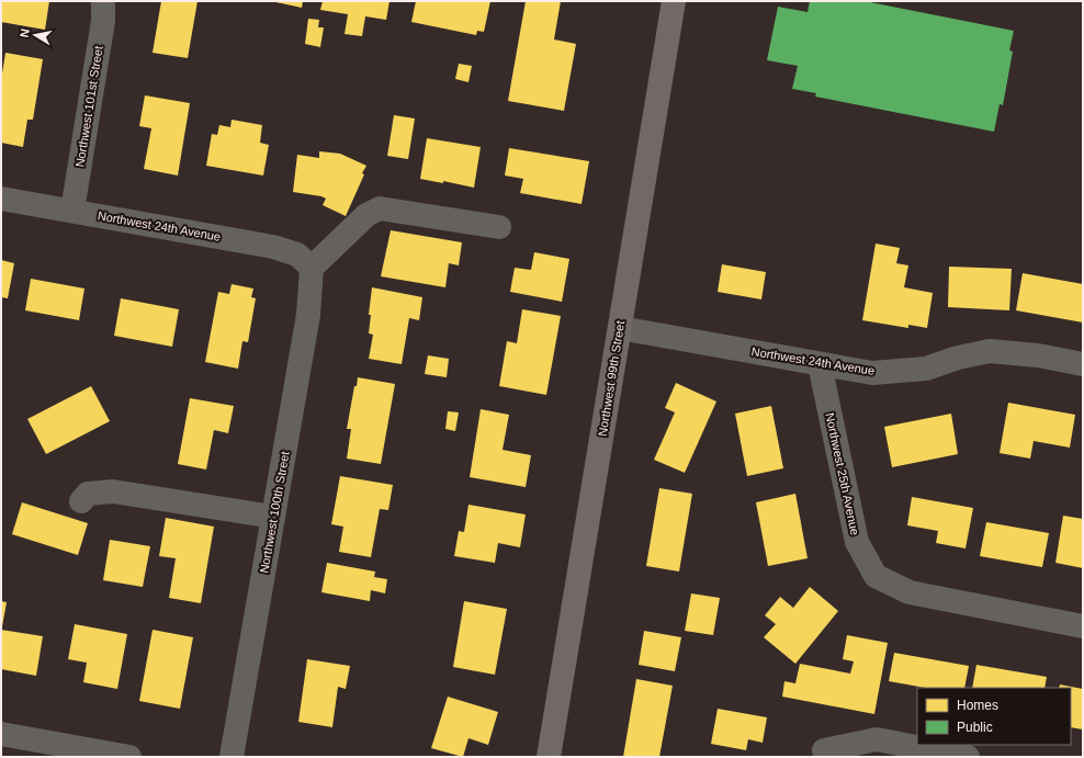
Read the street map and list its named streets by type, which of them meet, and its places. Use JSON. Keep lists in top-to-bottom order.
{
  "streets": {
    "main road": ["Northwest 99th Street"],
    "street": [
      "Northwest 101st Street",
      "Northwest 24th Avenue",
      "Northwest 25th Avenue",
      "Northwest 100th Street"
    ]
  },
  "crossings": [
    ["Northwest 101st Street", "Northwest 24th Avenue"],
    ["Northwest 24th Avenue", "Northwest 99th Street"],
    ["Northwest 24th Avenue", "Northwest 25th Avenue"],
    ["Northwest 24th Avenue", "Northwest 100th Street"]
  ],
  "legend": ["Homes", "Public"],
  "north": "left"
}
